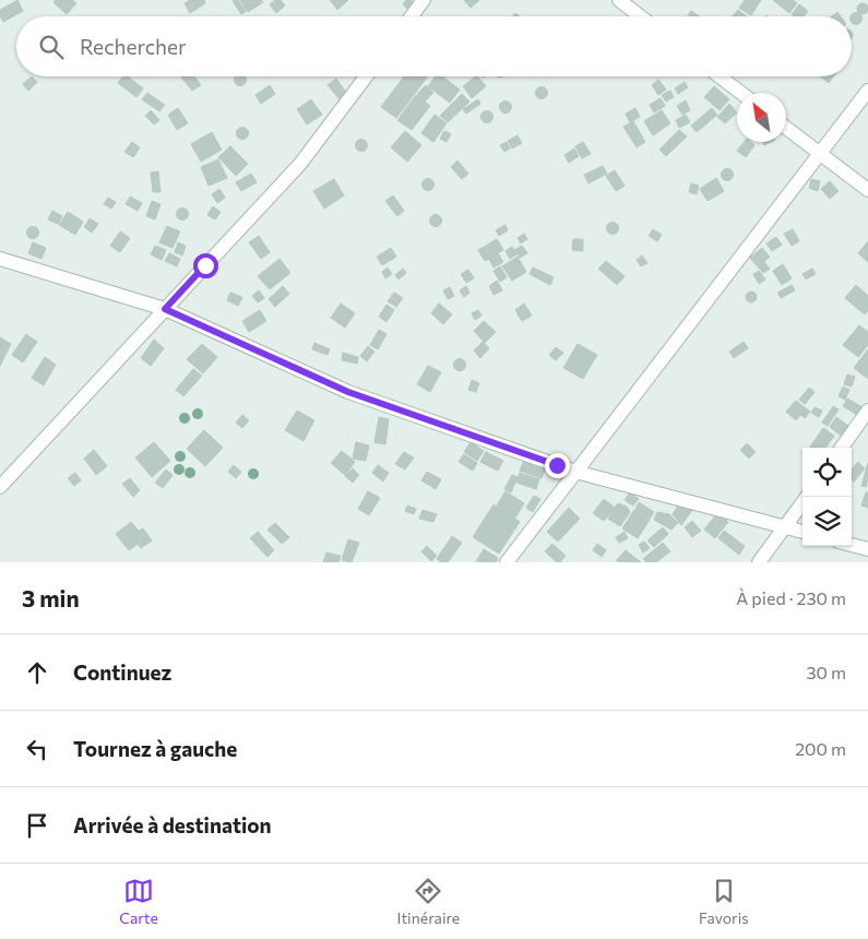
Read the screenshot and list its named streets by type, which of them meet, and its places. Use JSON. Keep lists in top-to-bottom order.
{
  "north": "top left",
  "page": {
    "search": "Rechercher",
    "heading": ["3 min", "À pied · 230 m"],
    "list": [
      ["Continuez", "30 m"],
      ["Tournez à gauche", "200 m"],
      "Arrivée à destination"
    ],
    "nav": ["Carte", "Itinéraire", "Favoris"]
  }
}
